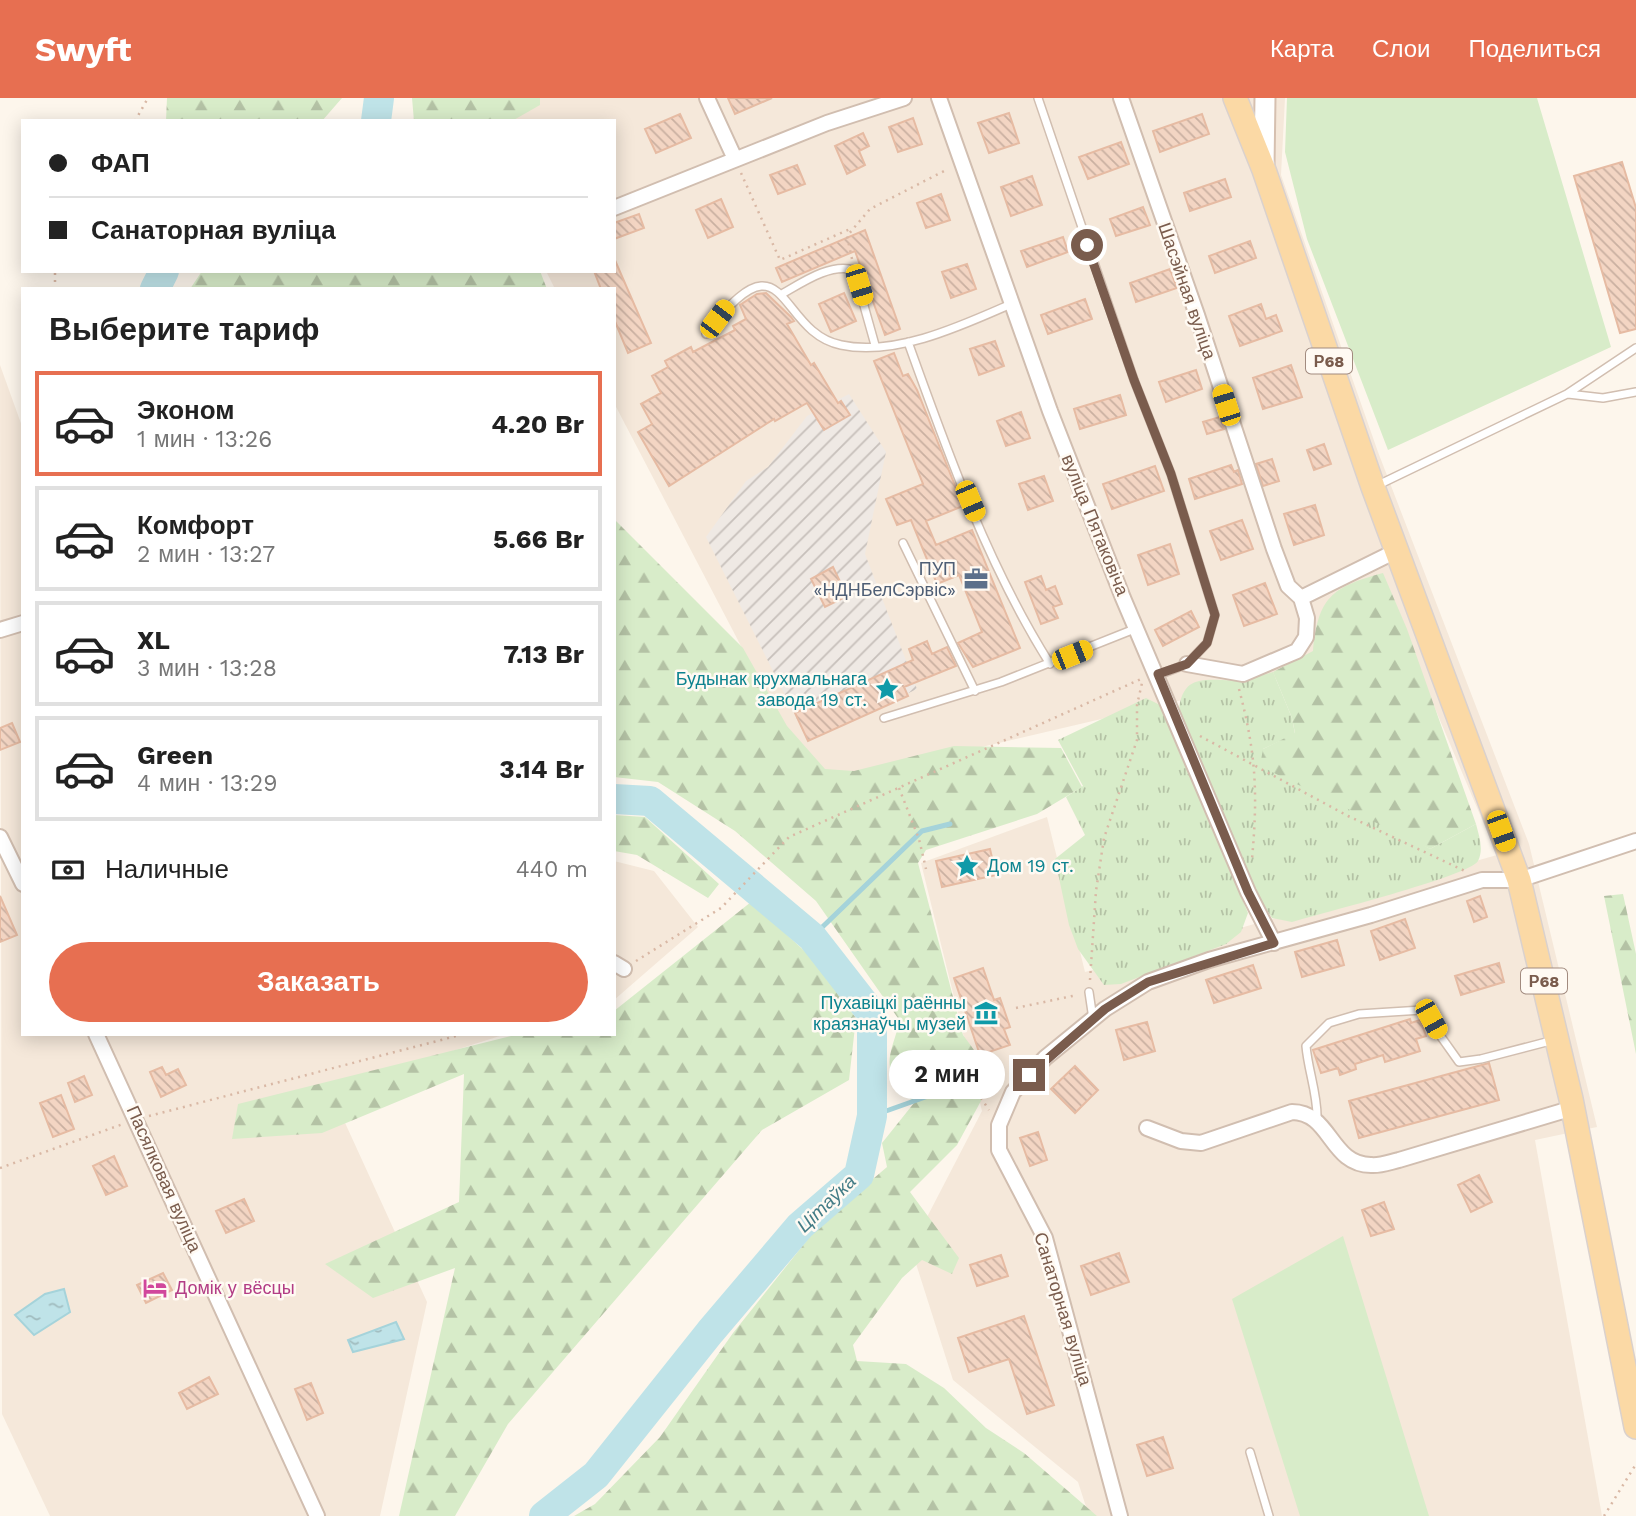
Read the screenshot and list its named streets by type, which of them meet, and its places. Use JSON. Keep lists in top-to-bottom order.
{
  "streets": {
    "main road": ["Р68"],
    "street": [
      "Шасэйная вуліца",
      "вуліца Пятаковіча",
      "Пасялковая вуліца",
      "Санаторная вуліца"
    ]
  },
  "water": ["Цітаўка"],
  "places": {
    "office": ["ПУП «НДНБелСэрвіс»"],
    "place": ["Будынак крухмальнага завода 19 ст.", "Дом 19 ст."],
    "museum": ["Пухавіцкі раённы краязнаўчы музей"],
    "hotel": ["Домік у вёсцы"]
  },
  "page": {
    "header": "Swyft",
    "nav": ["Карта", "Слои", "Поделиться"],
    "banner": ["ФАП", "Санаторная вуліца"],
    "heading": "Выберите тариф",
    "list": [
      {
        "name": "Эконом",
        "note": "1 мин · 13:26",
        "value": "4.20 Br"
      },
      {
        "name": "Комфорт",
        "note": "2 мин · 13:27",
        "value": "5.66 Br"
      },
      {
        "name": "XL",
        "note": "3 мин · 13:28",
        "value": "7.13 Br"
      },
      {
        "name": "Green",
        "note": "4 мин · 13:29",
        "value": "3.14 Br"
      }
    ],
    "pay": ["Наличные", "440 m"],
    "buttons": "Заказать",
    "bubble": "2 мин"
  }
}
